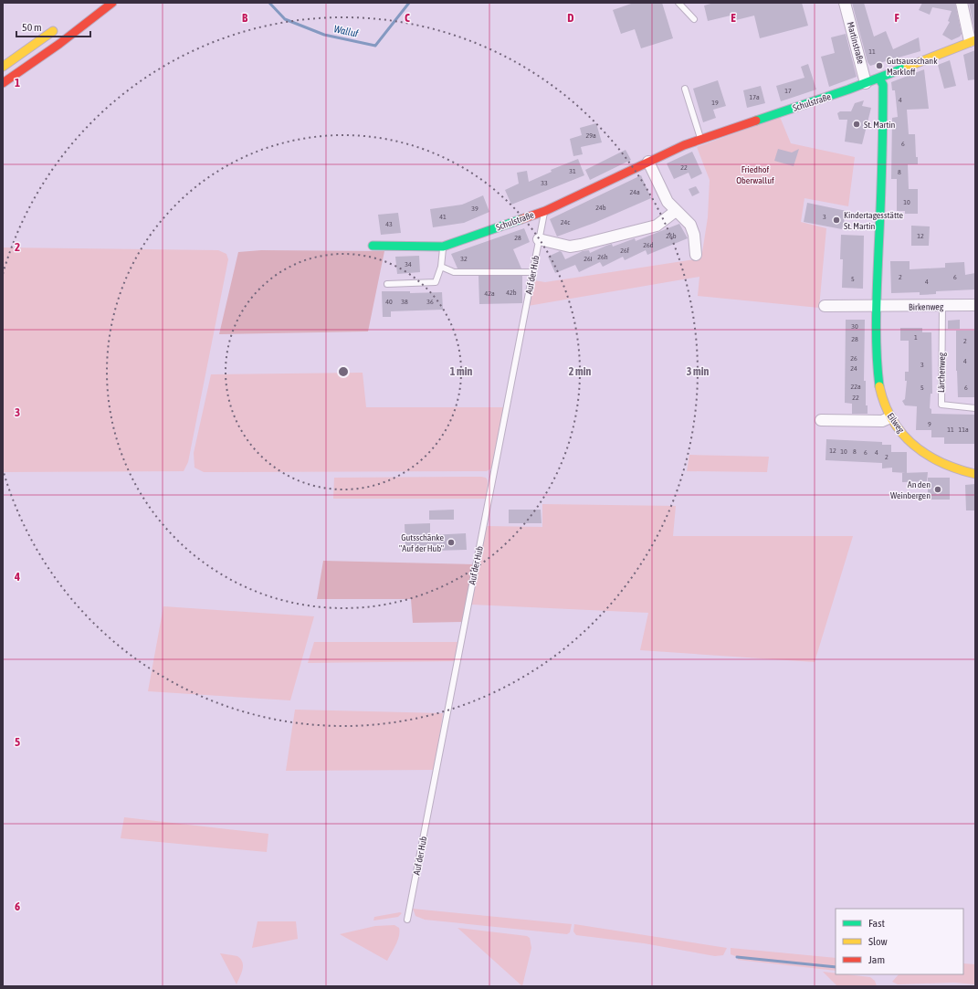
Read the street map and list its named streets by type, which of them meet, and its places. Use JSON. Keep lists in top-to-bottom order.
{
  "streets": {
    "main road": ["Schulstraße", "Eilweg"],
    "street": ["Martinstraße", "Birkenweg"],
    "lane": ["Auf der Hub", "Lärchenweg"]
  },
  "crossings": [
    ["Martinstraße", "Schulstraße"],
    ["Schulstraße", "Auf der Hub"],
    ["Schulstraße", "Eilweg"],
    ["Birkenweg", "Lärchenweg"],
    ["Birkenweg", "Eilweg"]
  ],
  "water": ["Walluf"],
  "parks": ["Friedhof Oberwalluf"],
  "places": [
    "Gutsausschank Markloff",
    "St. Martin",
    "Kindertagesstätte St. Martin",
    "An den Weinbergen",
    "Gutsschänke \"Auf der Hub\""
  ],
  "house_numbers": [
    "11",
    "17",
    "17a",
    "4",
    "19",
    "29a",
    "6",
    "22",
    "31",
    "8",
    "33",
    "24a",
    "10",
    "24b",
    "39",
    "41",
    "3",
    "24c",
    "43",
    "26b",
    "12",
    "28",
    "26d",
    "26f",
    "26h",
    "32",
    "26i",
    "34",
    "2",
    "6",
    "5",
    "4",
    "42b",
    "42a",
    "40",
    "38",
    "36",
    "30",
    "1",
    "28",
    "2",
    "26",
    "4",
    "3",
    "24",
    "22a",
    "5",
    "6",
    "22",
    "9",
    "11",
    "11a",
    "12",
    "10",
    "8",
    "6",
    "4",
    "2"
  ],
  "legend": ["Fast", "Slow", "Jam"],
  "scale_bar": "50 m",
  "grid": {
    "columns": [
      "B",
      "C",
      "D",
      "E",
      "F"
    ],
    "rows": [
      "1",
      "2",
      "3",
      "4",
      "5",
      "6"
    ]
  },
  "rings": ["1 min", "2 min", "3 min"]
}
